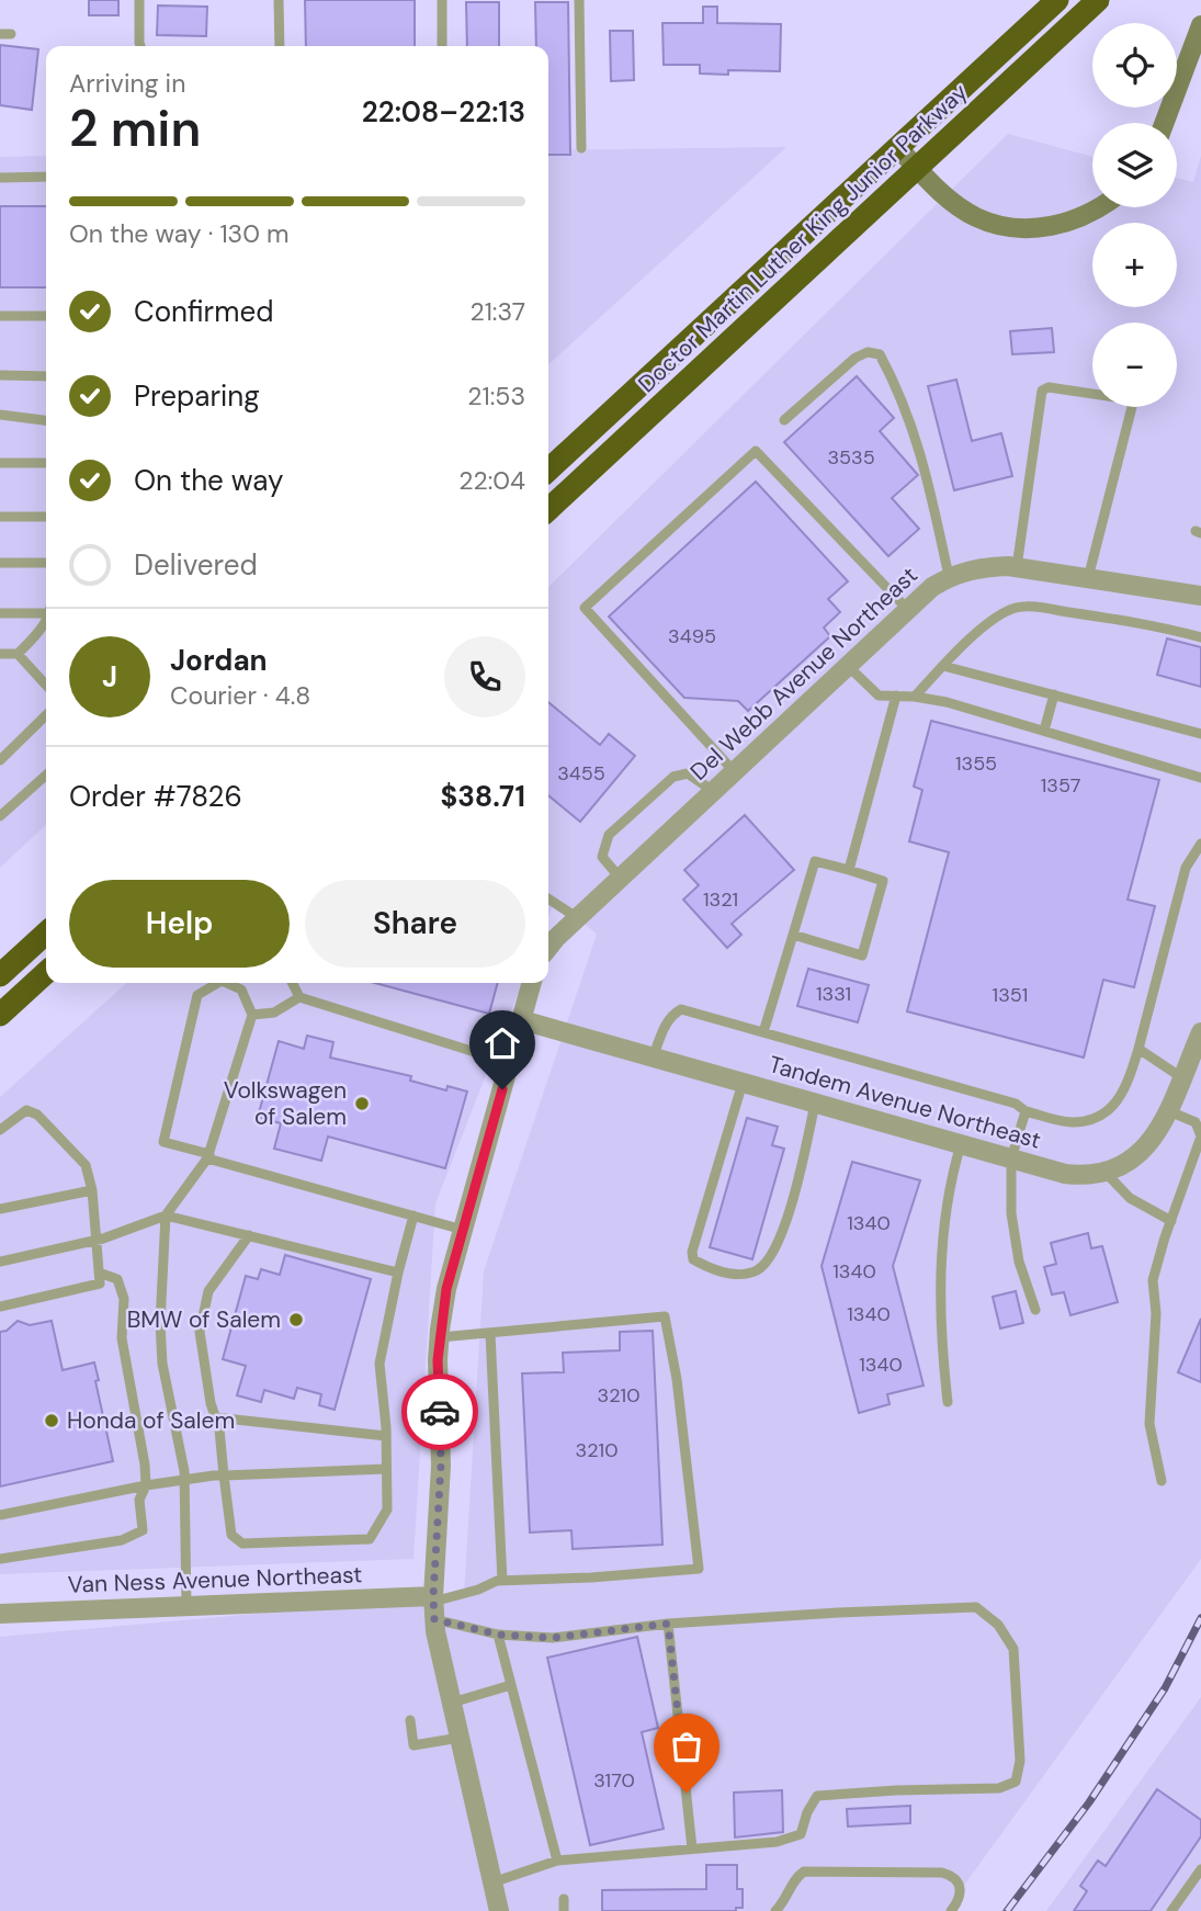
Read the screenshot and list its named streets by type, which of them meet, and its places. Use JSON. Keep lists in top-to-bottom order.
{
  "streets": {
    "highway": ["Doctor Martin Luther King Junior Parkway"],
    "street": ["Del Webb Avenue Northeast", "Tandem Avenue Northeast", "Van Ness Avenue Northeast"]
  },
  "places": ["Volkswagen of Salem", "BMW of Salem", "Honda of Salem"],
  "house_numbers": [
    "3535",
    "3495",
    "1355",
    "3455",
    "1357",
    "1321",
    "1331",
    "1351",
    "1340",
    "1340",
    "1340",
    "1340",
    "3210",
    "3210",
    "3170"
  ],
  "page": {
    "map_buttons": ["+", "−"],
    "heading": ["2 min", "Arriving in", "22:08–22:13"],
    "panel": [
      "Jordan",
      "Courier · 4.8",
      "Order #7826",
      "$38.71"
    ],
    "bar": "On the way · 130 m",
    "list": [
      ["Confirmed", "21:37"],
      ["Preparing", "21:53"],
      ["On the way", "22:04"],
      "Delivered"
    ],
    "round": "J",
    "buttons": ["Help", "Share"]
  }
}
